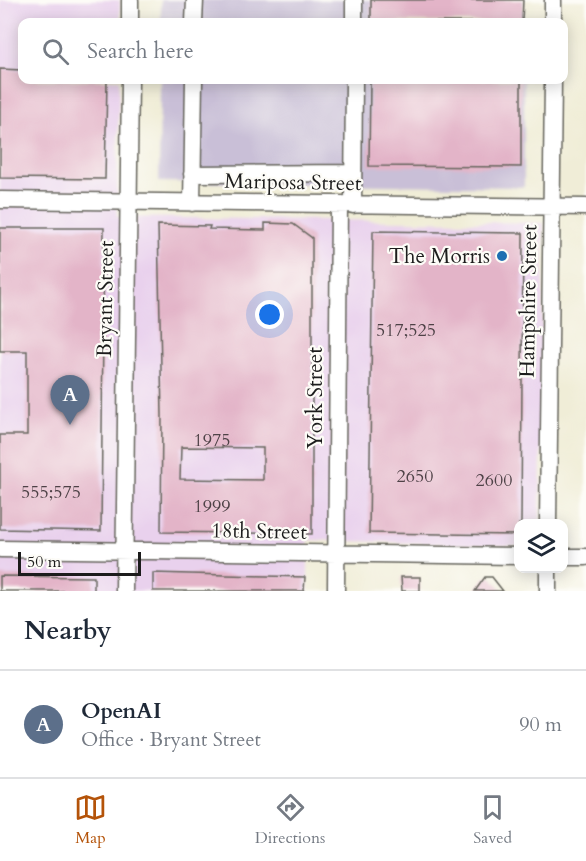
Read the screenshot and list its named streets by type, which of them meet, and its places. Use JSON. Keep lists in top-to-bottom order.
{
  "streets": {
    "street": [
      "Mariposa Street",
      "Bryant Street",
      "Hampshire Street",
      "York Street",
      "18th Street"
    ]
  },
  "crossings": [
    ["Mariposa Street", "Bryant Street"],
    ["Mariposa Street", "Hampshire Street"],
    ["Mariposa Street", "York Street"],
    ["Bryant Street", "18th Street"],
    ["York Street", "18th Street"]
  ],
  "places": ["The Morris"],
  "house_numbers": [
    "517;525",
    "1975",
    "2650",
    "2600",
    "555;575",
    "1999"
  ],
  "scale_bar": "50 m",
  "page": {
    "search": "Search here",
    "pins": "A",
    "scale": "50 m",
    "heading": "Nearby",
    "list": [
      {
        "mark": "A",
        "name": "OpenAI",
        "note": "Office · Bryant Street",
        "value": "90 m"
      }
    ],
    "nav": ["Map", "Directions", "Saved"]
  }
}
